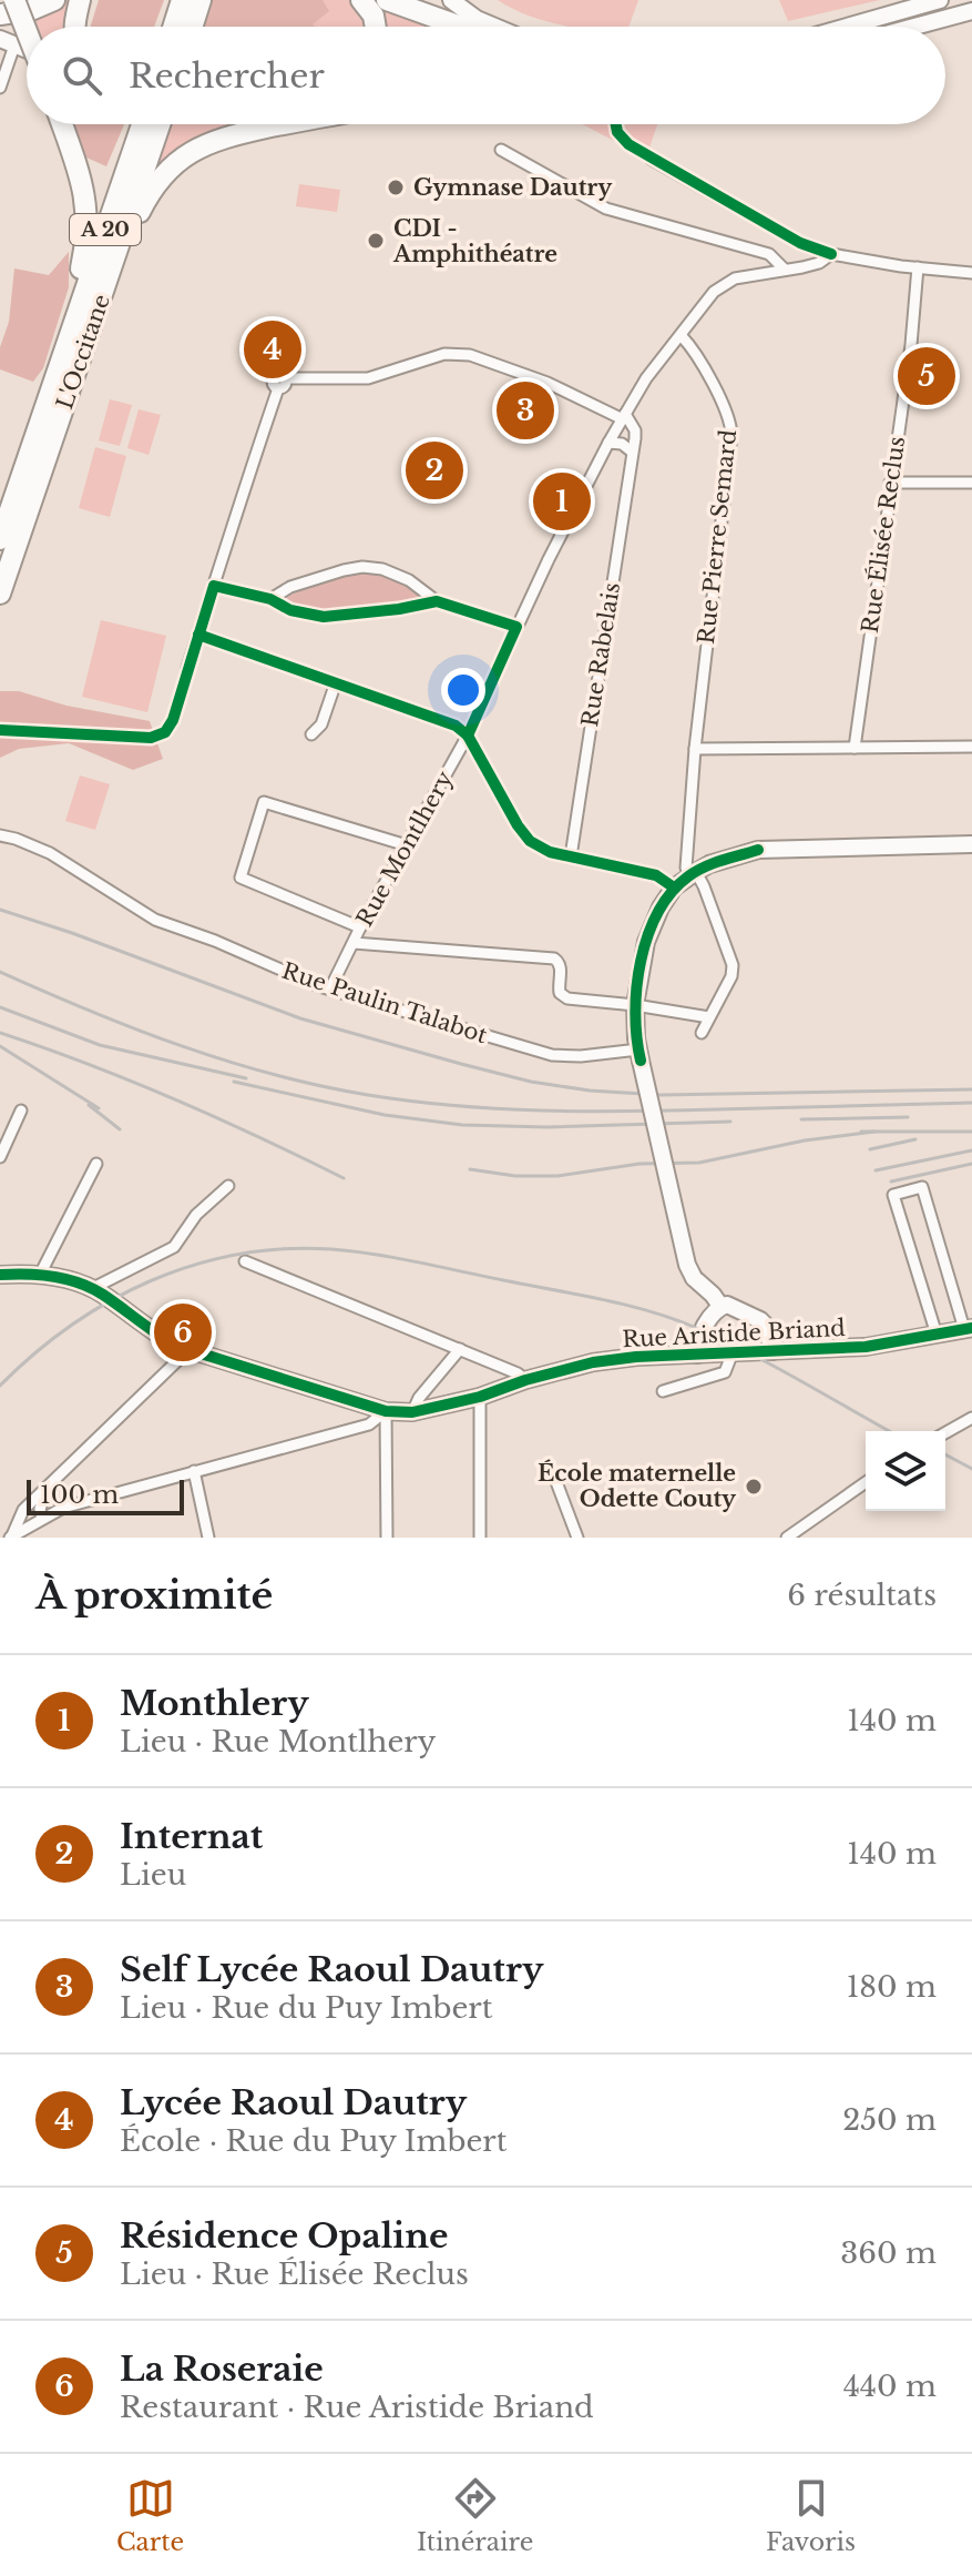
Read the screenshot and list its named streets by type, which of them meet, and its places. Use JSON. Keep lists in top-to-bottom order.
{
  "streets": {
    "highway": ["A 20", "L'Occitane"],
    "street": [
      "Rue Élisée Reclus",
      "Rue Pierre Semard",
      "Rue Rabelais",
      "Rue Montlhery",
      "Rue Paulin Talabot",
      "Rue Aristide Briand"
    ]
  },
  "crossings": [
    ["Rue Pierre Semard", "Rue Montlhery"],
    ["Rue Rabelais", "Rue Montlhery"],
    ["Rue Montlhery", "Rue Paulin Talabot"]
  ],
  "places": ["Gymnase Dautry", "CDI - Amphithéatre", "École maternelle Odette Couty"],
  "scale_bar": "100 m",
  "page": {
    "search": "Rechercher",
    "pins": [
      "4",
      "5",
      "3",
      "2",
      "1",
      "6"
    ],
    "scale": "100 m",
    "heading": ["À proximité", "6 résultats"],
    "list": [
      {
        "mark": "1",
        "name": "Monthlery",
        "note": "Lieu · Rue Montlhery",
        "value": "140 m"
      },
      {
        "mark": "2",
        "name": "Internat",
        "note": "Lieu",
        "value": "140 m"
      },
      {
        "mark": "3",
        "name": "Self Lycée Raoul Dautry",
        "note": "Lieu · Rue du Puy Imbert",
        "value": "180 m"
      },
      {
        "mark": "4",
        "name": "Lycée Raoul Dautry",
        "note": "École · Rue du Puy Imbert",
        "value": "250 m"
      },
      {
        "mark": "5",
        "name": "Résidence Opaline",
        "note": "Lieu · Rue Élisée Reclus",
        "value": "360 m"
      },
      {
        "mark": "6",
        "name": "La Roseraie",
        "note": "Restaurant · Rue Aristide Briand",
        "value": "440 m"
      }
    ],
    "nav": ["Carte", "Itinéraire", "Favoris"]
  }
}
